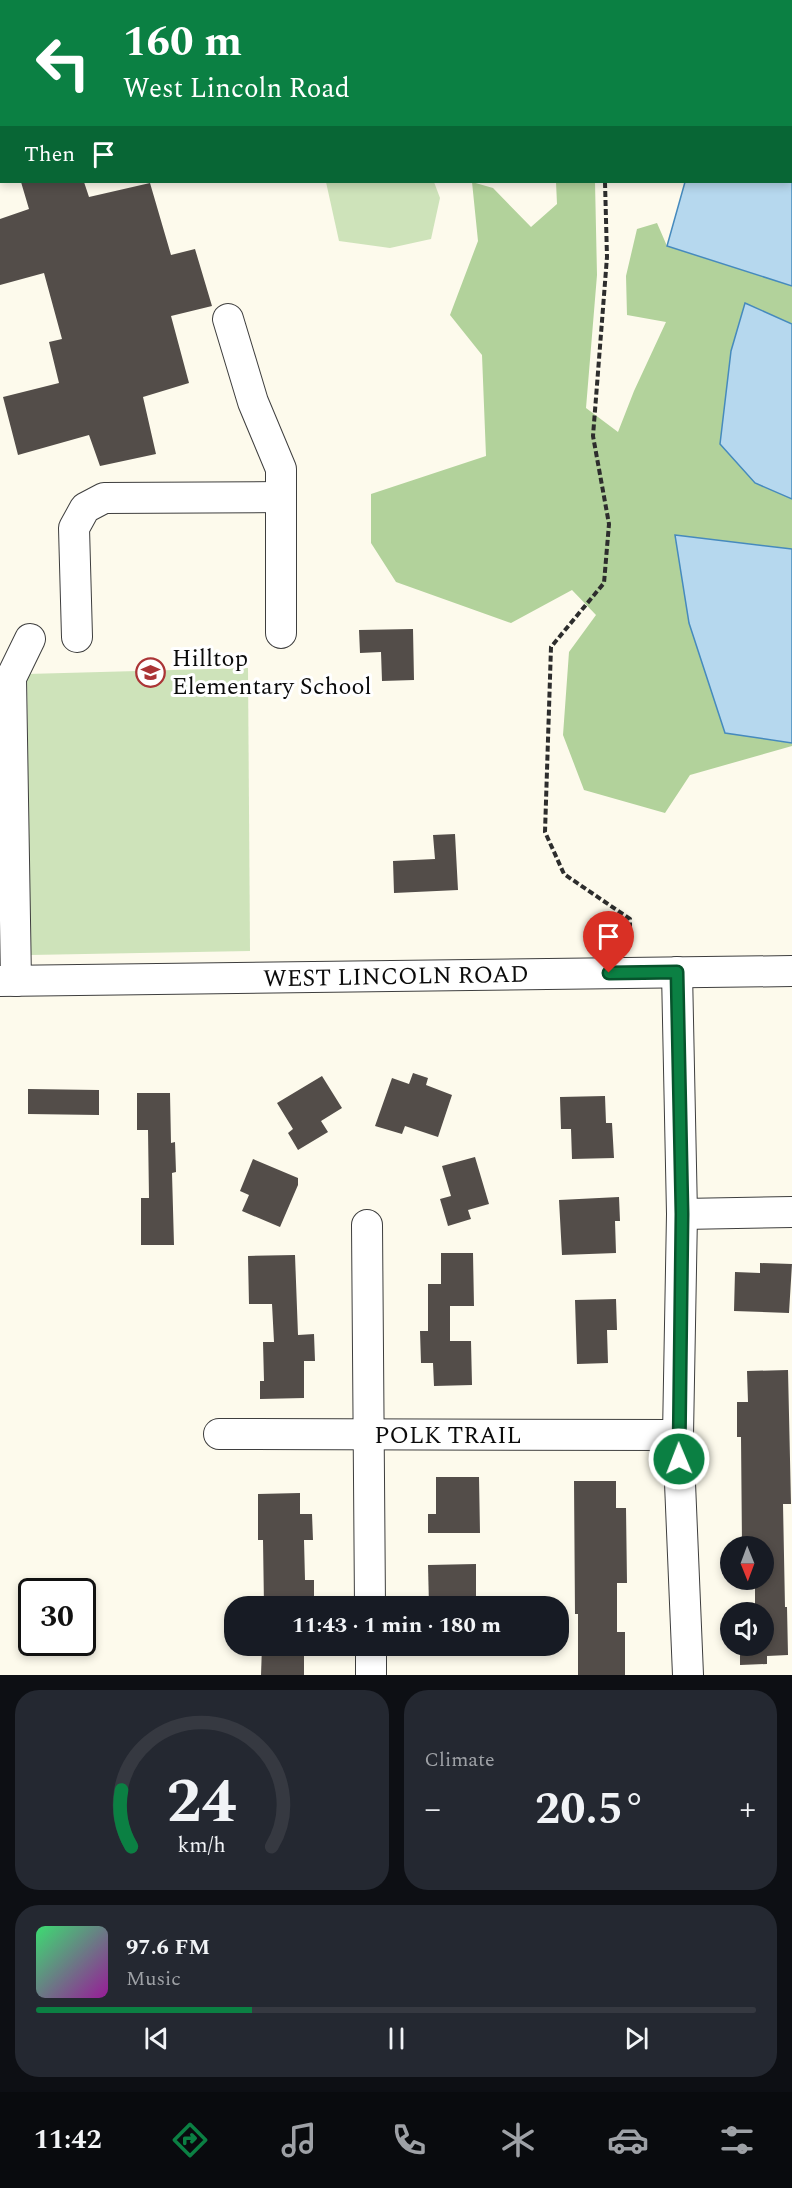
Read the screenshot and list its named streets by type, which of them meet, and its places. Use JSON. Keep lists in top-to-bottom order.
{
  "streets": {
    "street": ["WEST LINCOLN ROAD", "POLK TRAIL"]
  },
  "places": {
    "school or university": ["Hilltop Elementary School"]
  },
  "north": "bottom",
  "page": {
    "turn": ["160 m", "West Lincoln Road"],
    "then": "Then",
    "limit": "30",
    "trip": "11:43 · 1 min · 180 m",
    "tile": "Climate",
    "heat": ["−", "20.5°", "+"],
    "song": ["97.6 FM", "Music"],
    "tabs": "11:42",
    "gauge": ["24", "km/h"]
  }
}
